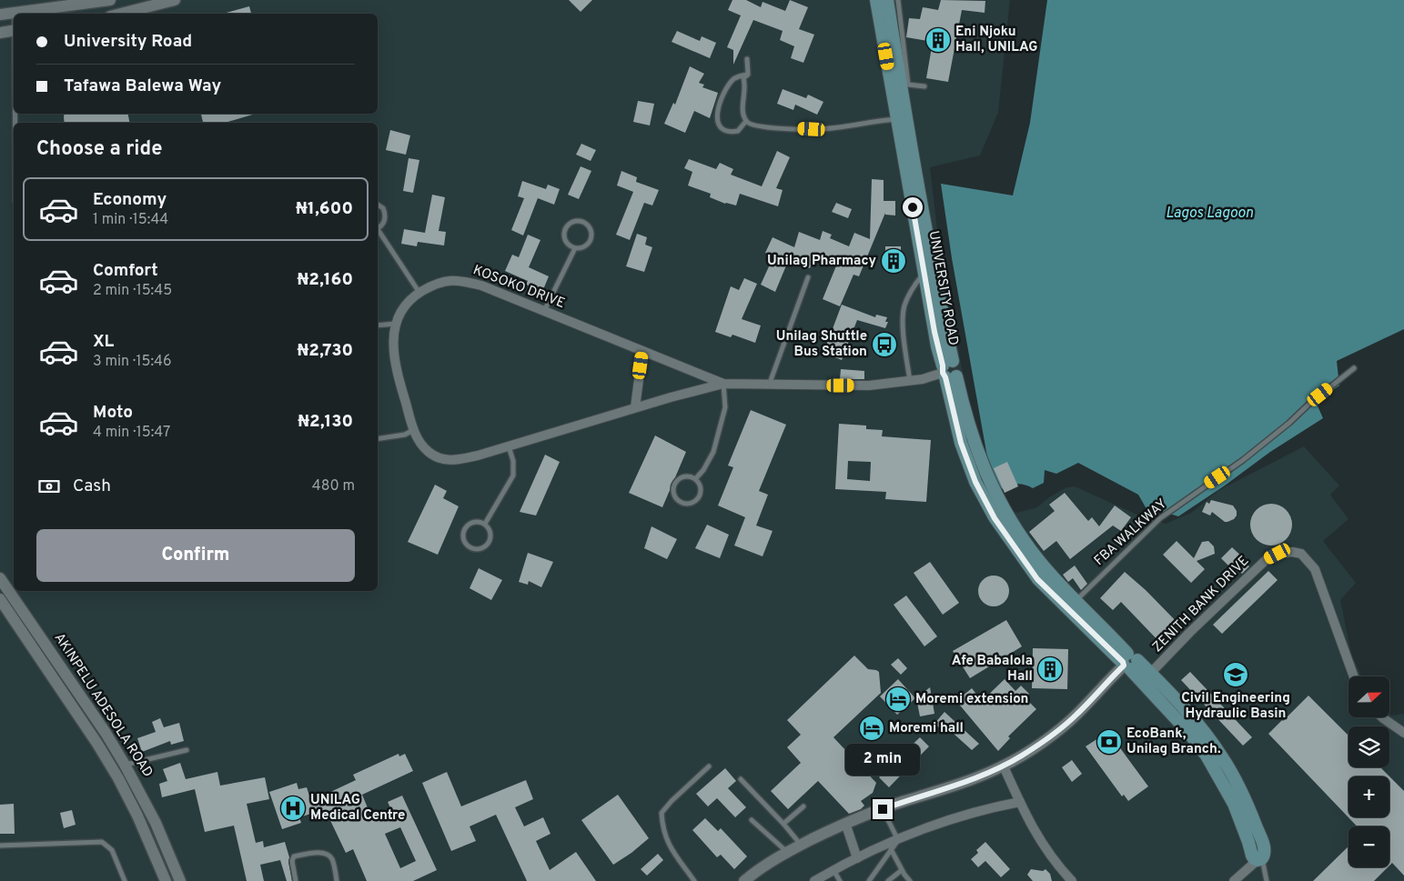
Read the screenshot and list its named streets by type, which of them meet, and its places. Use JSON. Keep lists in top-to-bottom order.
{
  "streets": {
    "main road": ["UNIVERSITY ROAD"],
    "street": ["KOSOKO DRIVE", "ZENITH BANK DRIVE", "AKINPELU ADESOLA ROAD"],
    "lane": ["FBA WALKWAY"]
  },
  "crossings": [
    ["KOSOKO DRIVE", "UNIVERSITY ROAD"],
    ["UNIVERSITY ROAD", "FBA WALKWAY"],
    ["UNIVERSITY ROAD", "ZENITH BANK DRIVE"]
  ],
  "water": ["Lagos Lagoon"],
  "places": {
    "building": ["Eni Njoku Hall, UNILAG", "Unilag Pharmacy", "Afe Babalola Hall"],
    "bus stop": ["Unilag Shuttle Bus Station"],
    "school or university": ["Civil Engineering Hydraulic Basin"],
    "hotel": ["Moremi extension", "Moremi hall"],
    "bank": ["EcoBank, Unilag Branch."],
    "hospital": ["UNILAG Medical Centre"]
  },
  "north": "right",
  "page": {
    "banner": ["University Road", "Tafawa Balewa Way"],
    "heading": "Choose a ride",
    "list": [
      {
        "name": "Economy",
        "note": "1 min · 15:44",
        "value": "₦1,600"
      },
      {
        "name": "Comfort",
        "note": "2 min · 15:45",
        "value": "₦2,160"
      },
      {
        "name": "XL",
        "note": "3 min · 15:46",
        "value": "₦2,730"
      },
      {
        "name": "Moto",
        "note": "4 min · 15:47",
        "value": "₦2,130"
      }
    ],
    "pay": ["Cash", "480 m"],
    "buttons": "Confirm",
    "map_buttons": ["+", "−"],
    "bubble": "2 min"
  }
}
